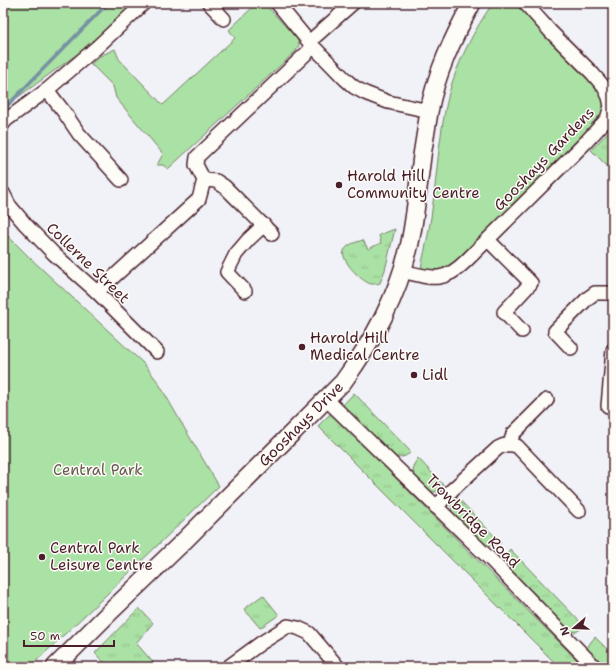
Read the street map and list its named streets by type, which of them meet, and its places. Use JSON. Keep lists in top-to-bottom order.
{
  "streets": {
    "street": [
      "Gooshays Gardens",
      "Collerne Street",
      "Gooshays Drive",
      "Trowbridge Road"
    ]
  },
  "crossings": [
    ["Gooshays Gardens", "Gooshays Drive"],
    ["Gooshays Drive", "Trowbridge Road"]
  ],
  "parks": ["Central Park"],
  "places": [
    "Harold Hill Community Centre",
    "Harold Hill Medical Centre",
    "Lidl",
    "Central Park Leisure Centre"
  ],
  "scale_bar": "50 m",
  "north": "left"
}
